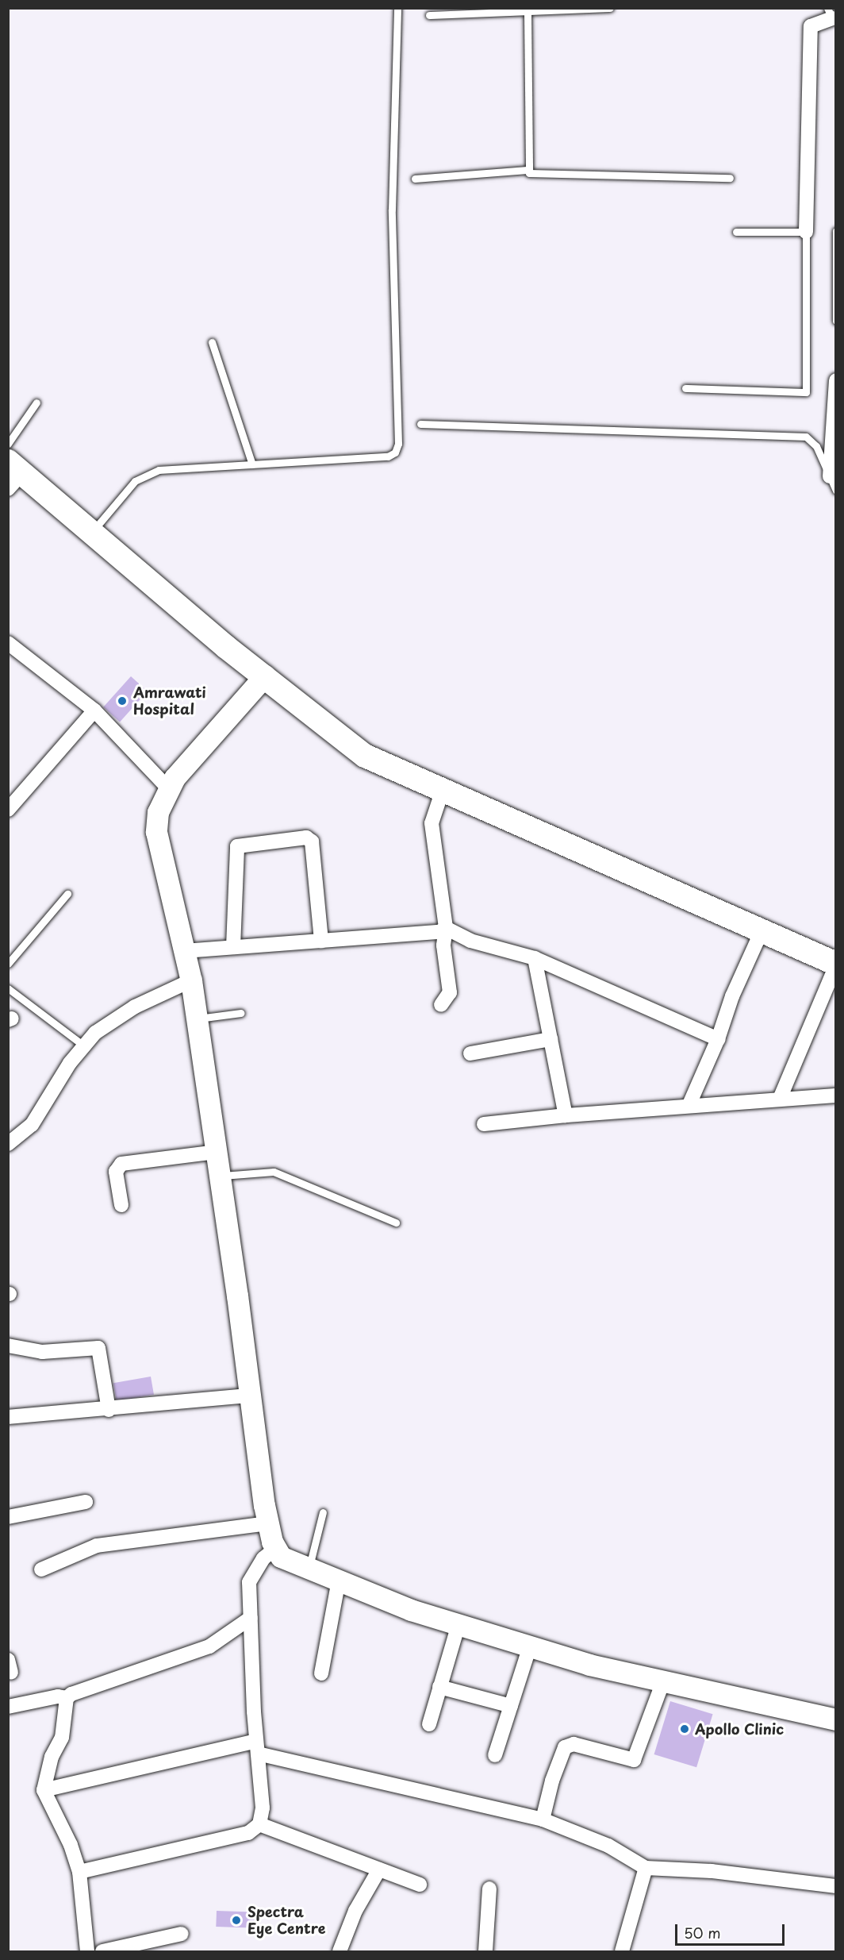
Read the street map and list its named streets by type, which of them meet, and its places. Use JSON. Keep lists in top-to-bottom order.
{
  "places": ["Amrawati Hospital", "Apollo Clinic", "Spectra Eye Centre"],
  "scale_bar": "50 m"
}
